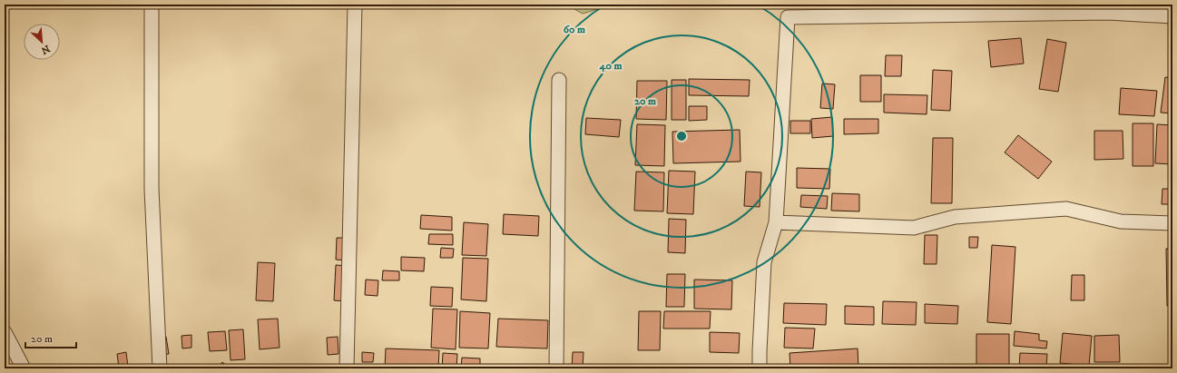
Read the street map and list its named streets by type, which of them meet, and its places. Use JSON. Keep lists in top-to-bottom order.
{
  "scale_bar": "20 m",
  "north": "bottom right",
  "rings": ["60 m", "40 m", "20 m"]
}
